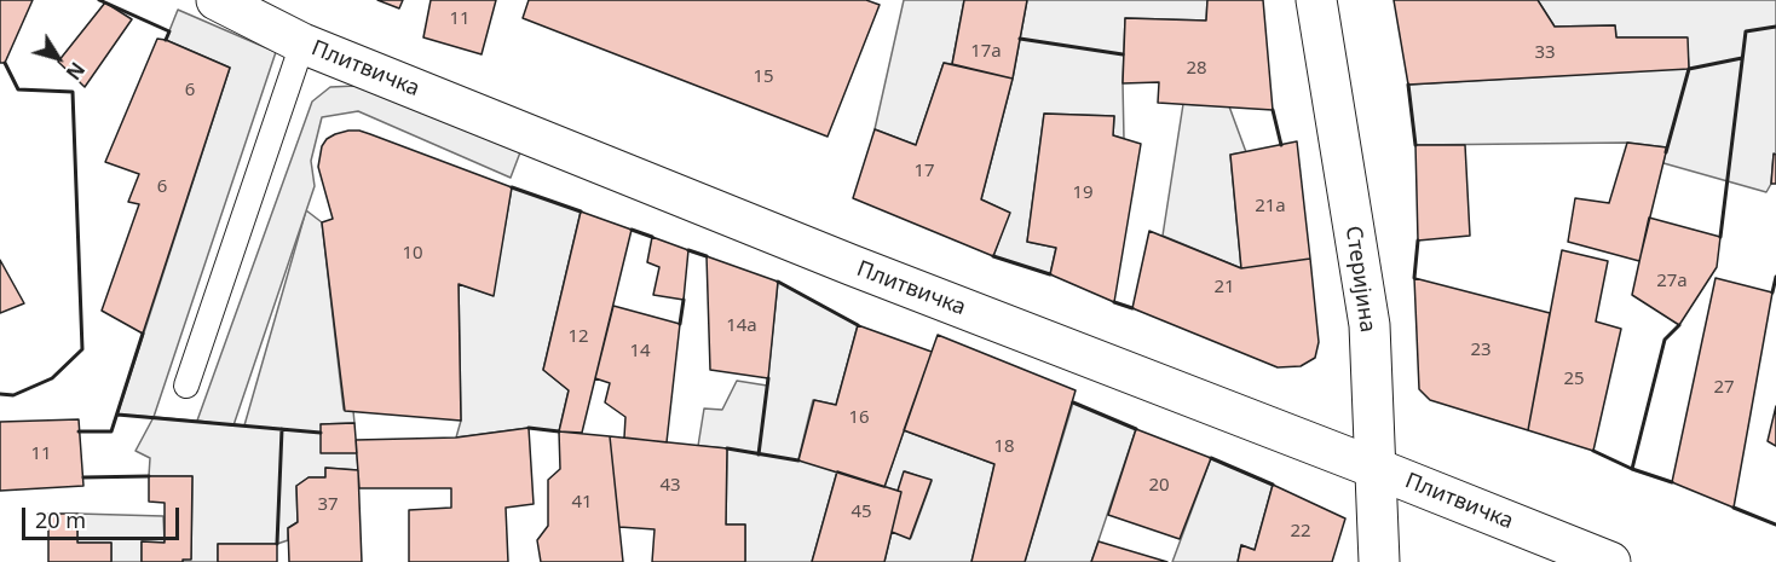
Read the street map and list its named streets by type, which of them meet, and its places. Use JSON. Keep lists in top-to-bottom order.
{
  "streets": {
    "street": ["Плитвичка", "Стеријина"]
  },
  "crossings": [
    ["Плитвичка", "Стеријина"]
  ],
  "house_numbers": [
    "11",
    "17a",
    "33",
    "28",
    "15",
    "6",
    "17",
    "6",
    "19",
    "21a",
    "10",
    "27a",
    "21",
    "14a",
    "12",
    "23",
    "14",
    "25",
    "27",
    "16",
    "18",
    "11",
    "43",
    "20",
    "41",
    "37",
    "45",
    "22"
  ],
  "scale_bar": "20 m",
  "north": "bottom right"
}
